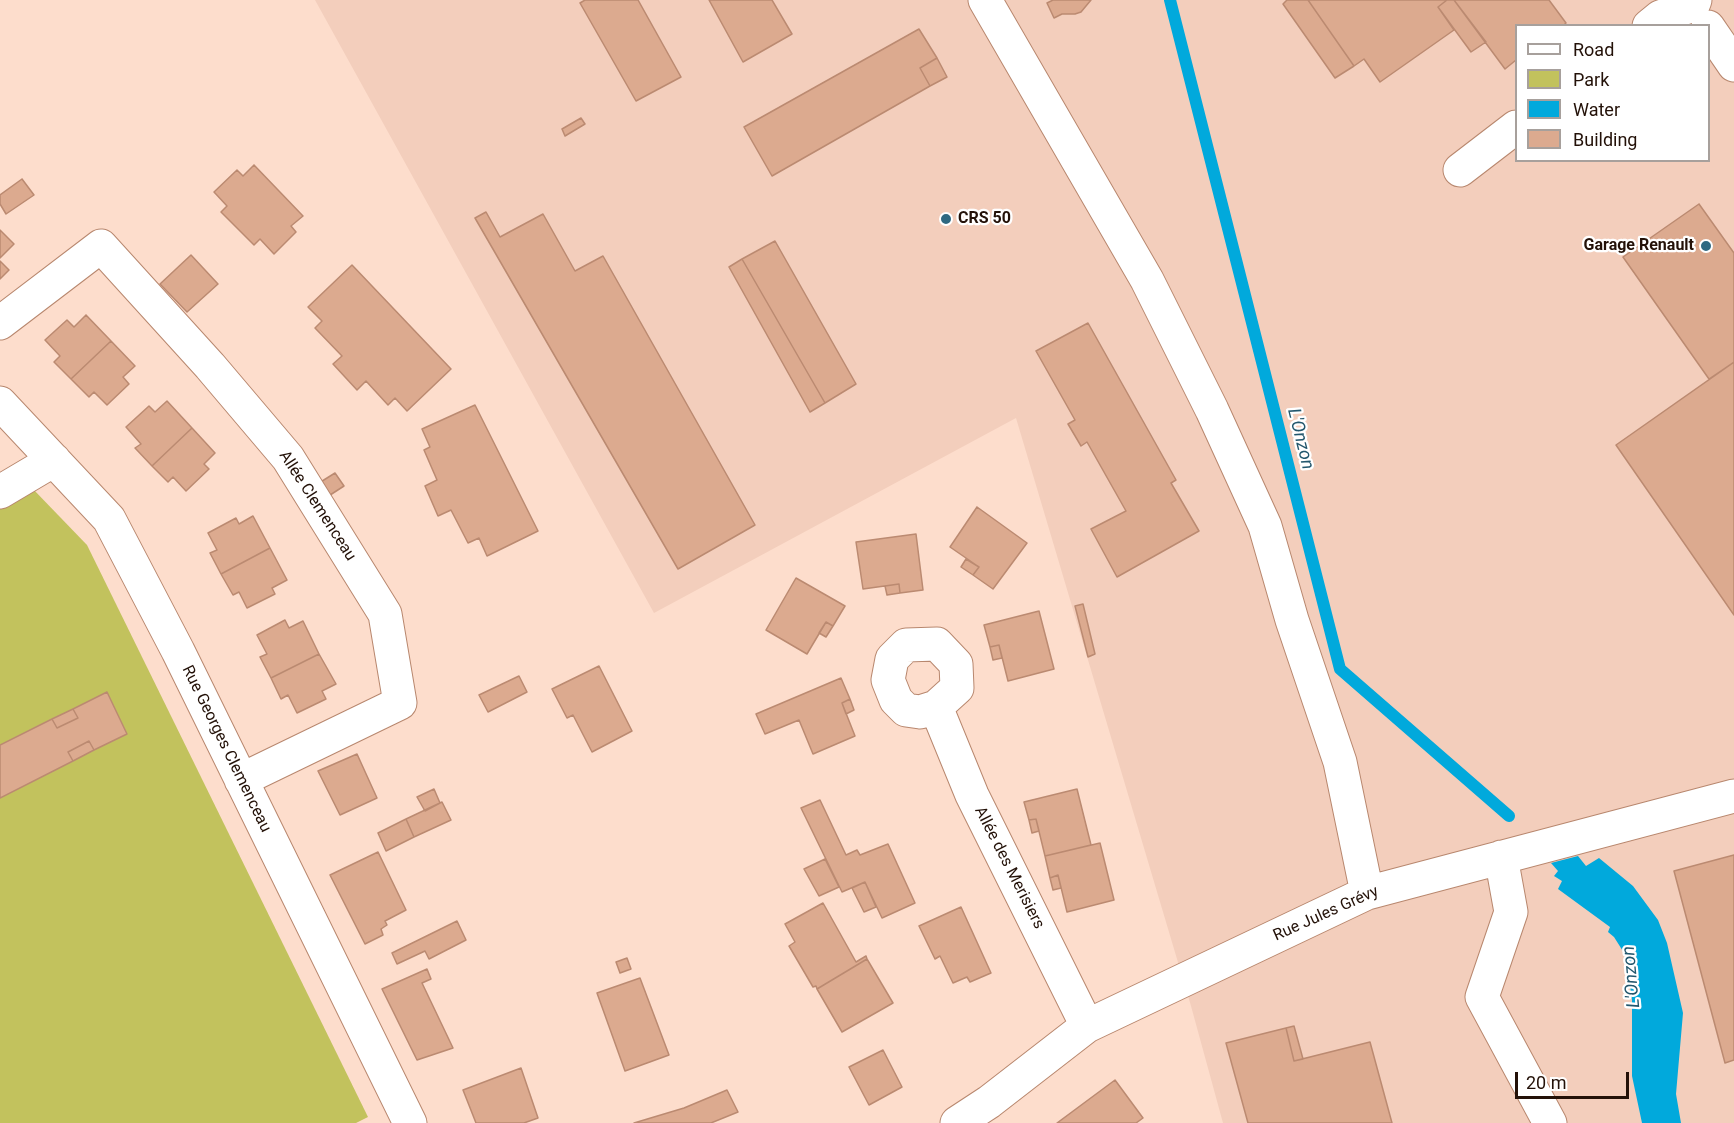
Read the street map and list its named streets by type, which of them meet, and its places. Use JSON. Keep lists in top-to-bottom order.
{
  "streets": {
    "street": [
      "Allée Clemenceau",
      "Rue Georges Clemenceau",
      "Allée des Merisiers",
      "Rue Jules Grévy"
    ]
  },
  "crossings": [
    ["Allée Clemenceau", "Rue Georges Clemenceau"],
    ["Allée des Merisiers", "Rue Jules Grévy"]
  ],
  "water": ["L'Onzon"],
  "places": ["CRS 50", "Garage Renault"],
  "legend": [
    "Road",
    "Park",
    "Water",
    "Building"
  ],
  "scale_bar": "20 m"
}
